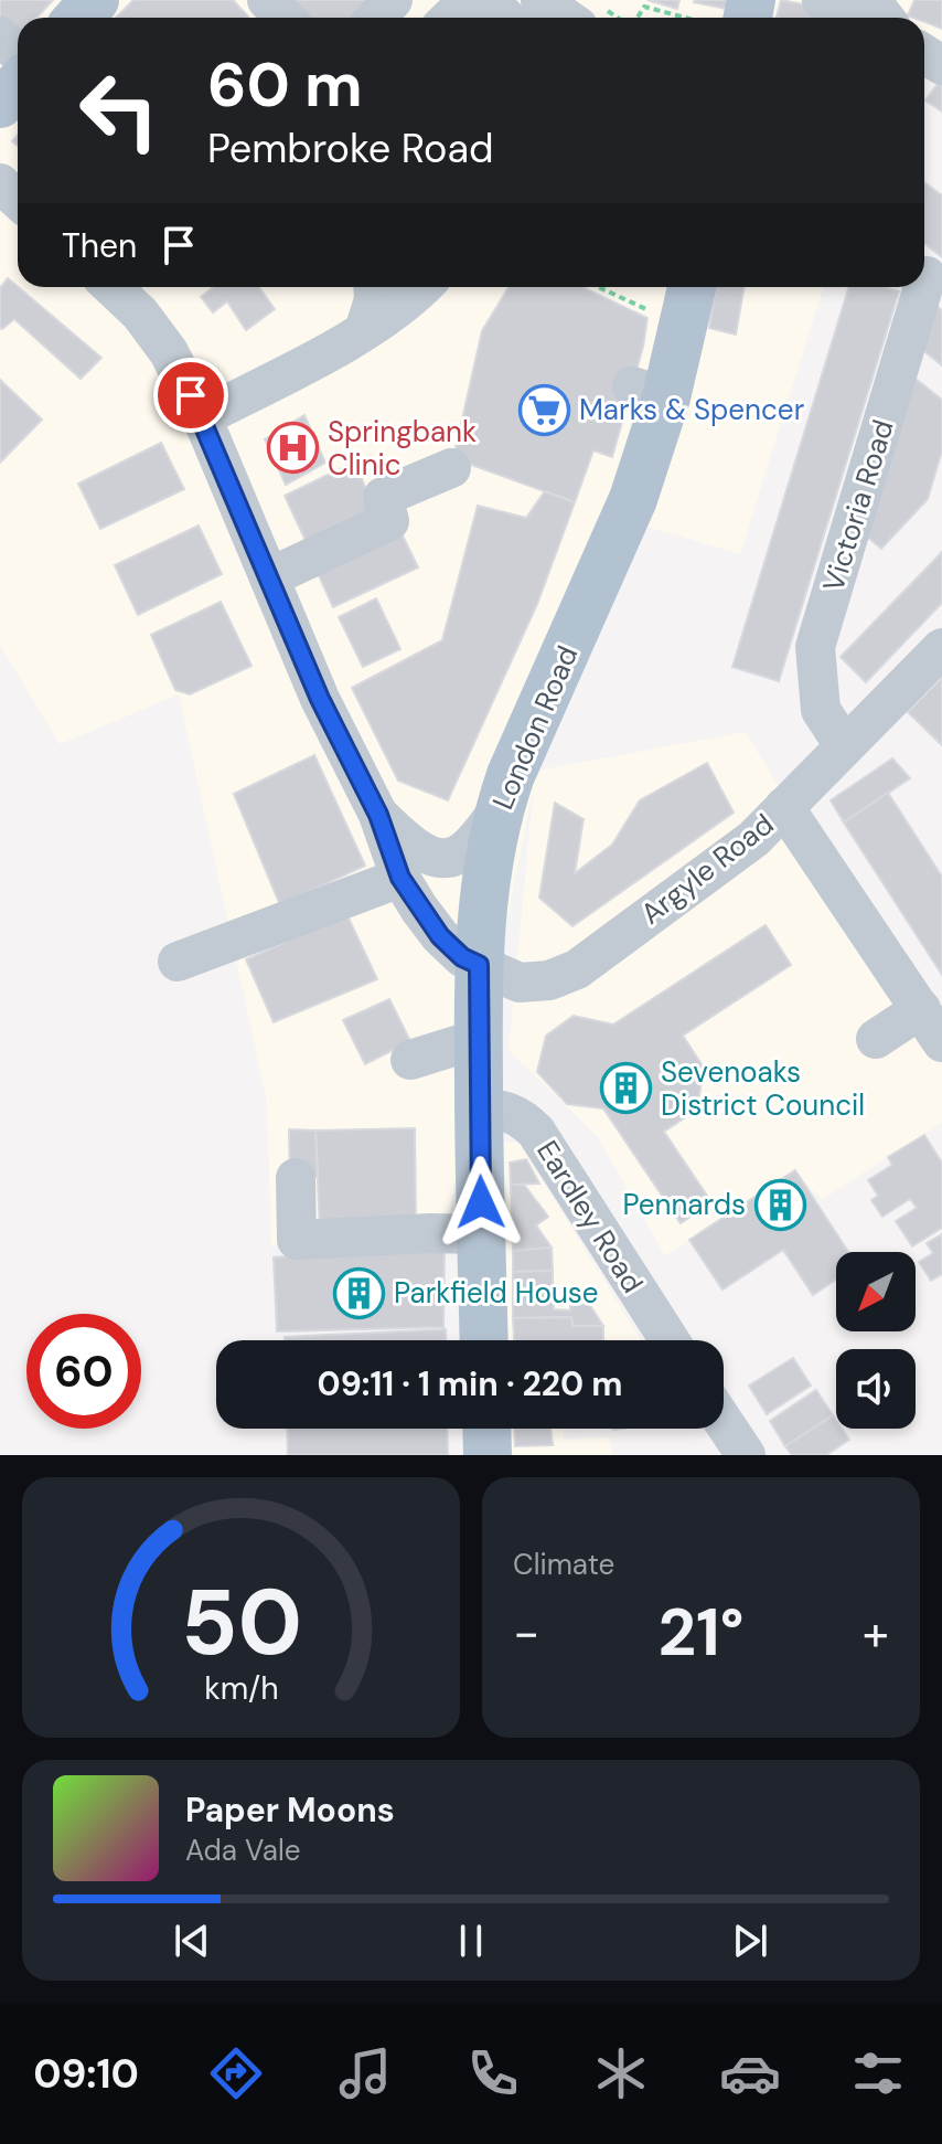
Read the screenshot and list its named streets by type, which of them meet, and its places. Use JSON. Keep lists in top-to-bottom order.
{
  "streets": {
    "main road": ["London Road"],
    "street": ["Victoria Road", "Argyle Road", "Eardley Road"]
  },
  "crossings": [
    ["Victoria Road", "Argyle Road"],
    ["London Road", "Argyle Road"],
    ["London Road", "Eardley Road"]
  ],
  "places": {
    "supermarket": ["Marks & Spencer"],
    "hospital": ["Springbank Clinic"],
    "building": ["Sevenoaks District Council", "Pennards", "Parkfield House"]
  },
  "north": "bottom left",
  "page": {
    "turn": ["60 m", "Pembroke Road"],
    "then": "Then",
    "limit": "60",
    "trip": "09:11 · 1 min · 220 m",
    "tile": "Climate",
    "heat": ["−", "21°", "+"],
    "song": ["Paper Moons", "Ada Vale"],
    "tabs": "09:10",
    "gauge": ["50", "km/h"]
  }
}
